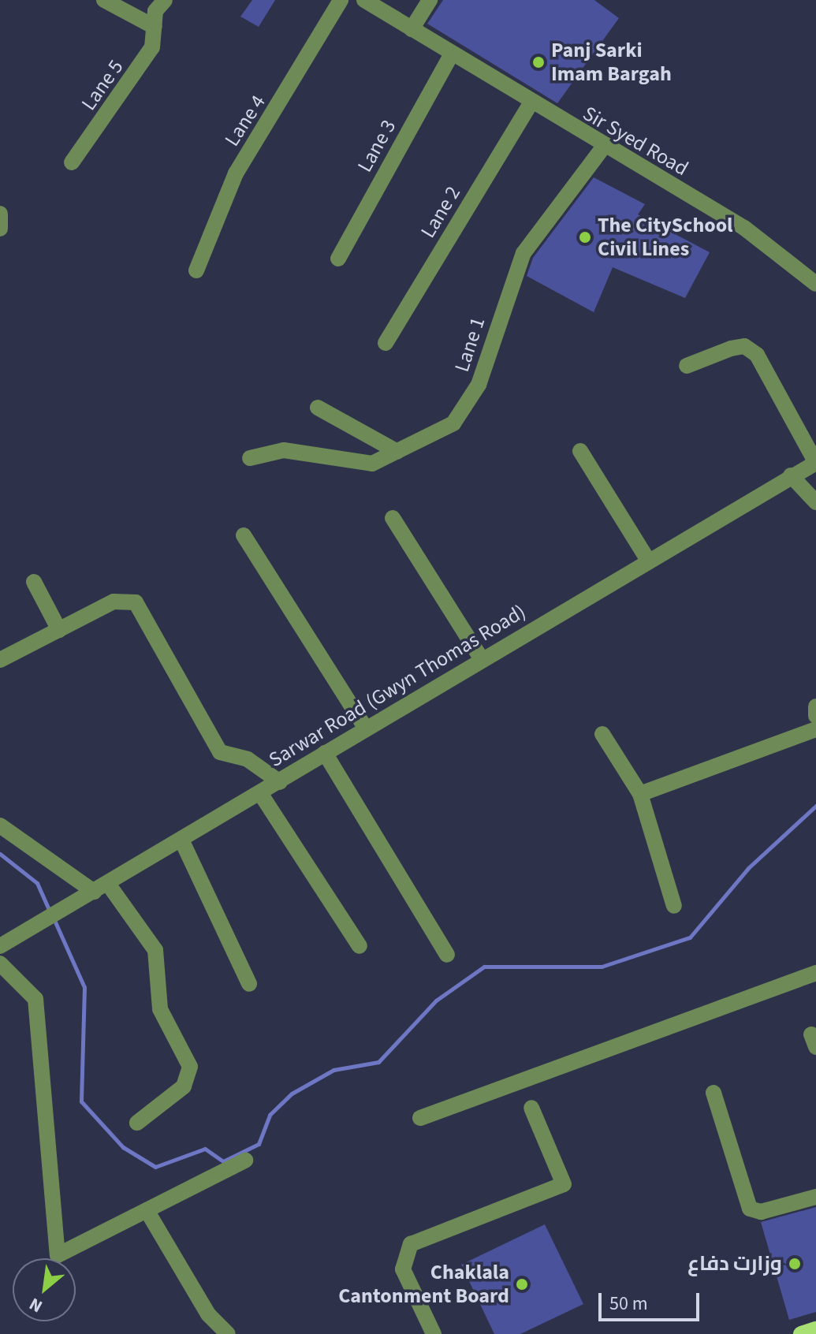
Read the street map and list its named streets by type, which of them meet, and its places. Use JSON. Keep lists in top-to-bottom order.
{
  "streets": {
    "street": [
      "Lane 5",
      "Lane 4",
      "Sir Syed Road",
      "Lane 3",
      "Lane 2",
      "Lane 1",
      "Sarwar Road (Gwyn Thomas Road)"
    ]
  },
  "crossings": [
    ["Sir Syed Road", "Lane 3"],
    ["Sir Syed Road", "Lane 2"],
    ["Sir Syed Road", "Lane 1"]
  ],
  "places": [
    "Panj Sarki Imam Bargah",
    "The CitySchool Civil Lines",
    "وزارت دفاع",
    "Chaklala Cantonment Board"
  ],
  "scale_bar": "50 m",
  "north": "bottom left"
}
